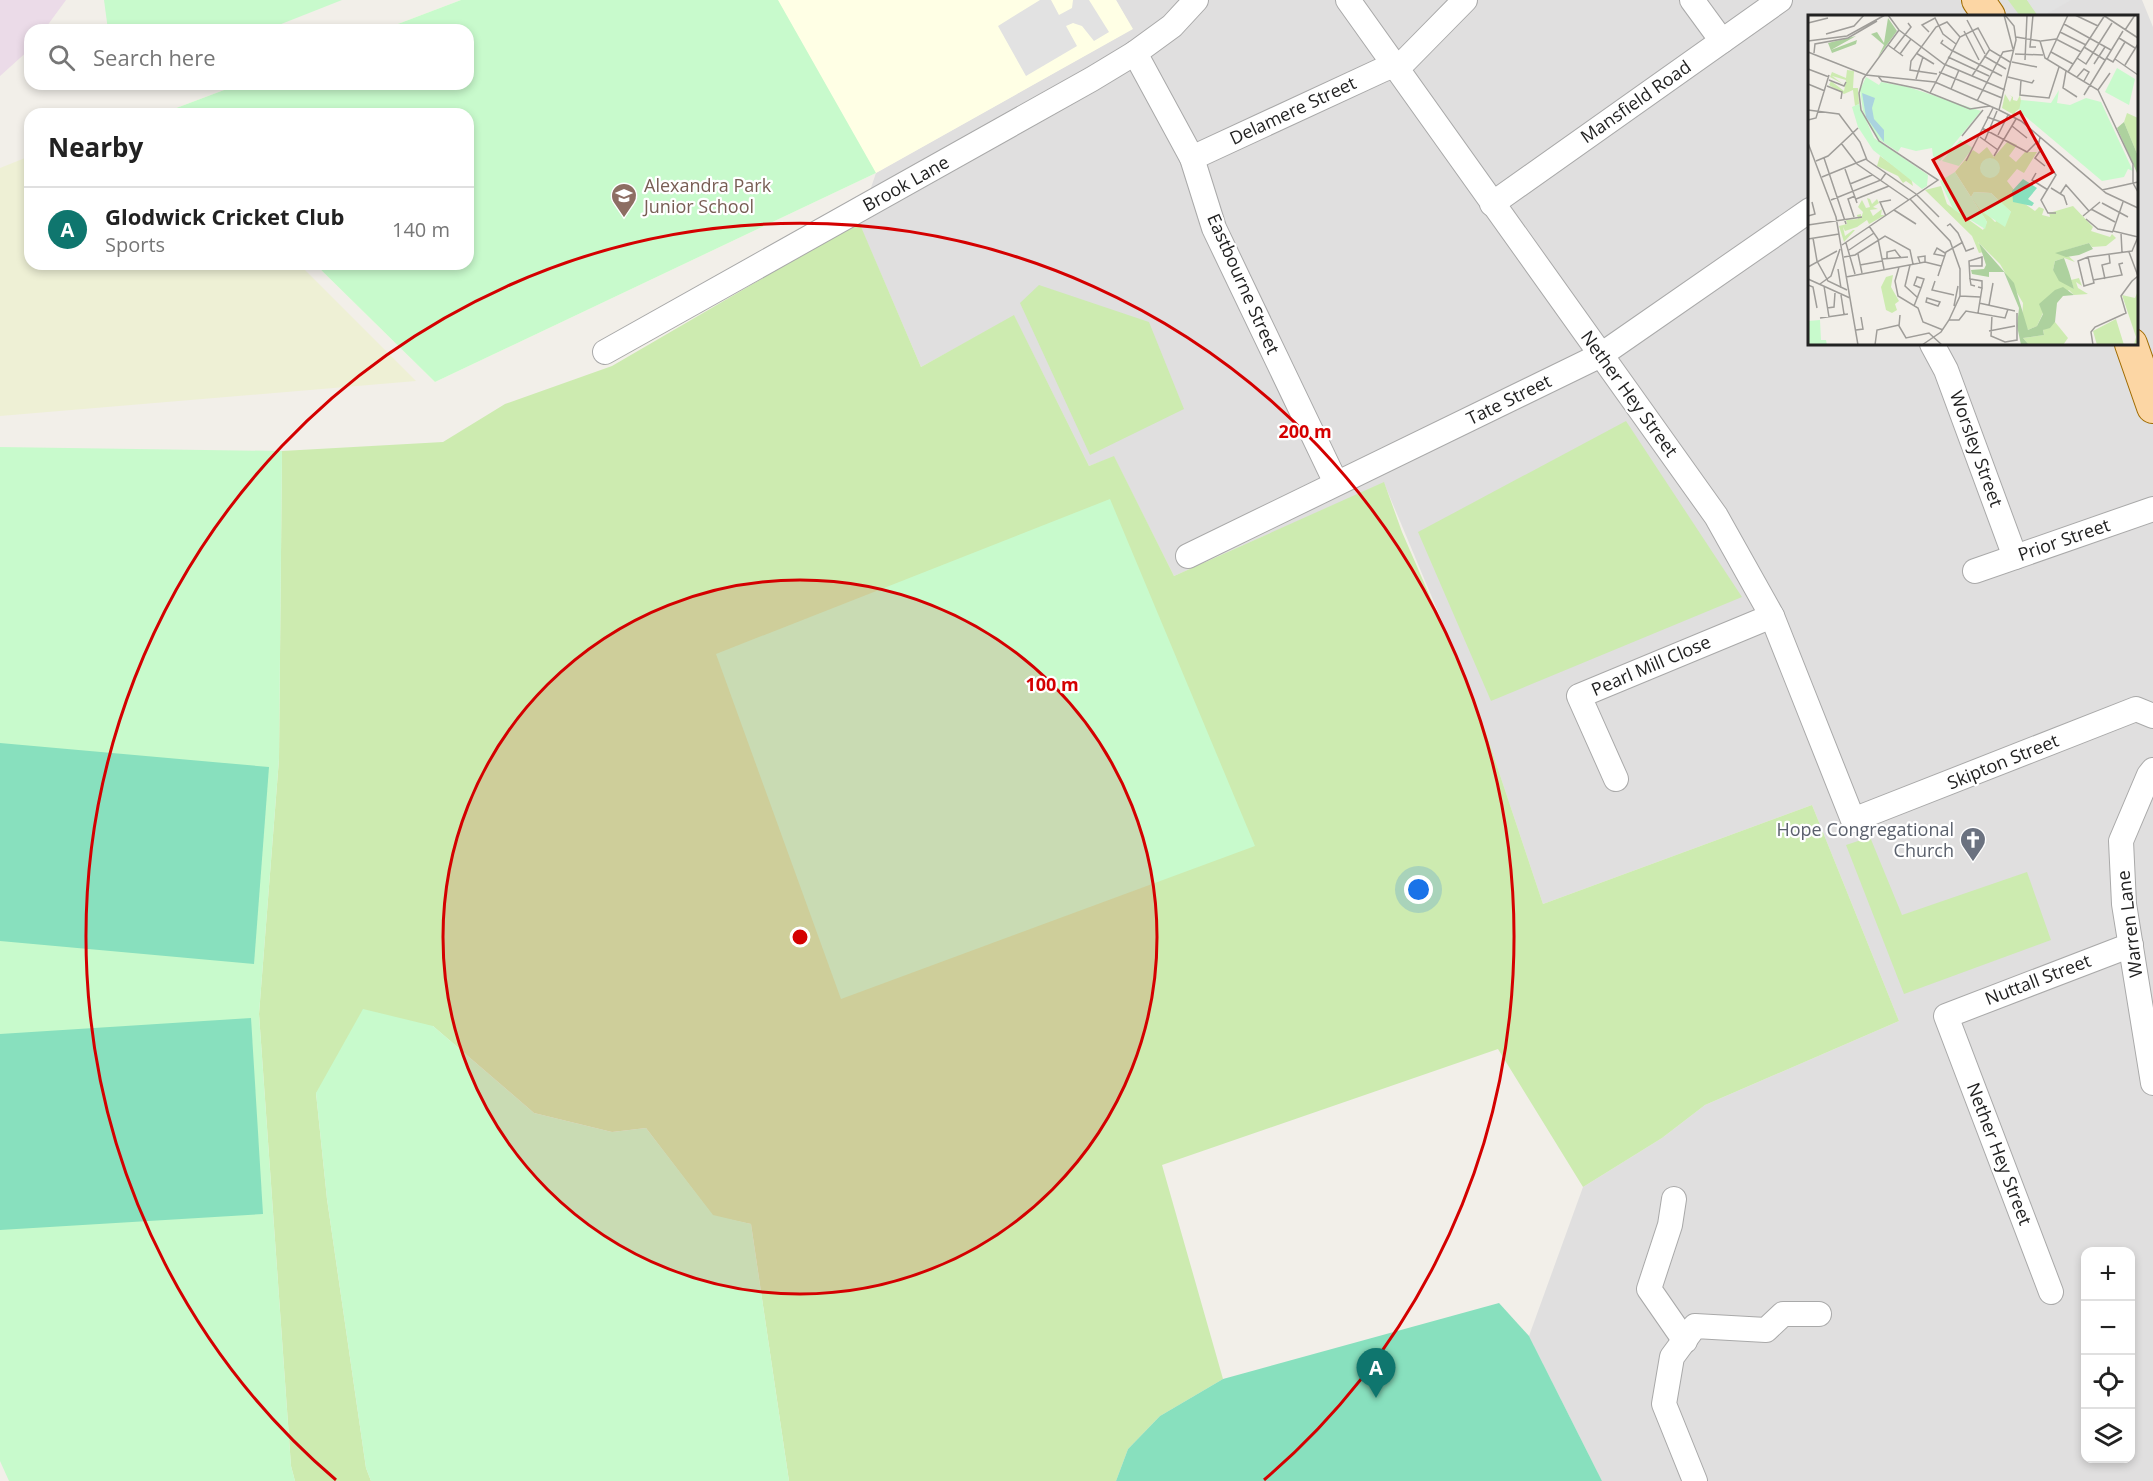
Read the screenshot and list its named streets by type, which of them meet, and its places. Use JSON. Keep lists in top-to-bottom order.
{
  "streets": {
    "street": [
      "Mansfield Road",
      "Delamere Street",
      "Brook Lane",
      "Eastbourne Street",
      "Nether Hey Street",
      "Tate Street",
      "Worsley Street",
      "Prior Street",
      "Pearl Mill Close",
      "Skipton Street",
      "Warren Lane",
      "Nuttall Street"
    ]
  },
  "crossings": [
    ["Mansfield Road", "Nether Hey Street"],
    ["Delamere Street", "Eastbourne Street"],
    ["Delamere Street", "Nether Hey Street"],
    ["Brook Lane", "Eastbourne Street"],
    ["Eastbourne Street", "Tate Street"],
    ["Nether Hey Street", "Tate Street"],
    ["Nether Hey Street", "Pearl Mill Close"],
    ["Nether Hey Street", "Skipton Street"],
    ["Nether Hey Street", "Nuttall Street"],
    ["Worsley Street", "Prior Street"],
    ["Warren Lane", "Nuttall Street"]
  ],
  "places": {
    "school or university": ["Alexandra Park Junior School"],
    "church": ["Hope Congregational Church"]
  },
  "page": {
    "search": "Search here",
    "heading": "Nearby",
    "list": [
      {
        "mark": "A",
        "name": "Glodwick Cricket Club",
        "note": "Sports",
        "value": "140 m"
      }
    ],
    "map_buttons": ["+", "−"],
    "pins": "A"
  },
  "rings": ["200 m", "100 m"]
}
